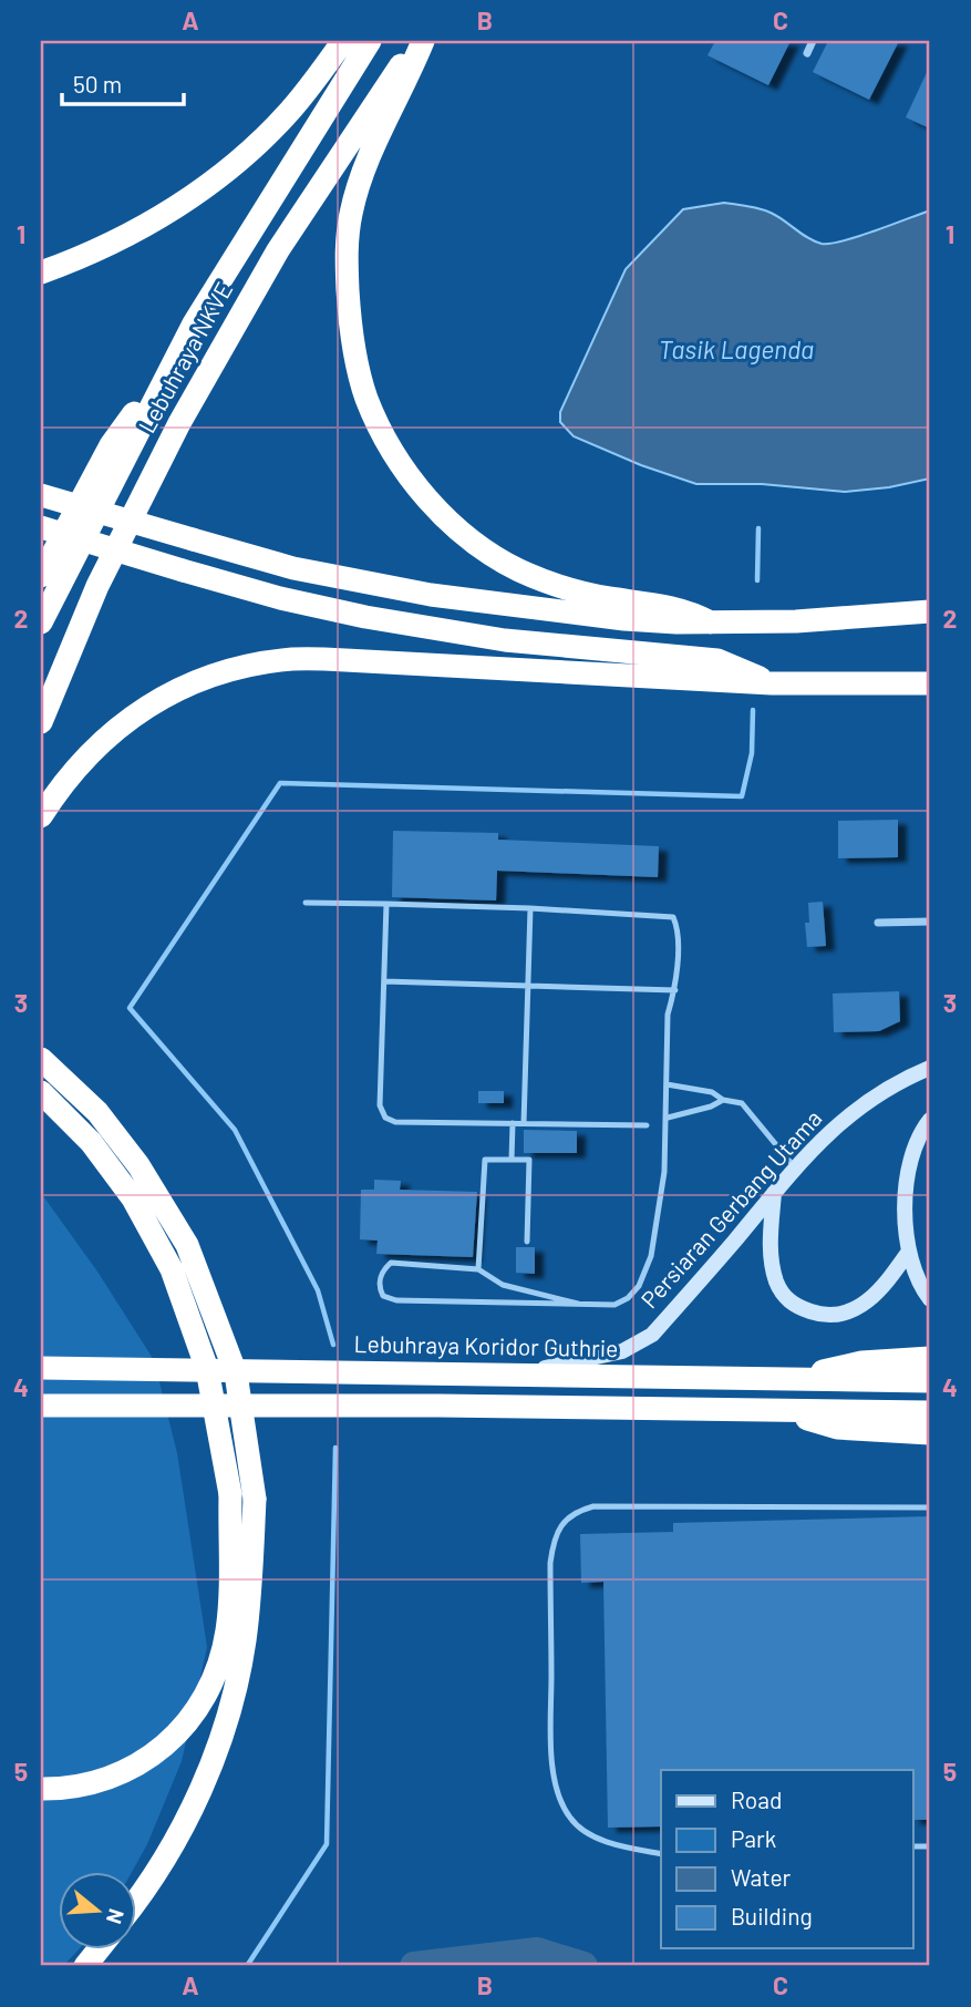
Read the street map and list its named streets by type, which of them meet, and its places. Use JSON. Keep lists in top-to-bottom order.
{
  "streets": {
    "highway": ["Lebuhraya NKVE", "Lebuhraya Koridor Guthrie"],
    "main road": ["Persiaran Gerbang Utama"]
  },
  "crossings": [
    ["Persiaran Gerbang Utama", "Lebuhraya Koridor Guthrie"]
  ],
  "water": ["Tasik Lagenda"],
  "legend": [
    "Road",
    "Park",
    "Water",
    "Building"
  ],
  "scale_bar": "50 m",
  "north": "right",
  "grid": {
    "columns": ["A", "B", "C"],
    "rows": [
      "1",
      "2",
      "3",
      "4",
      "5"
    ]
  }
}
